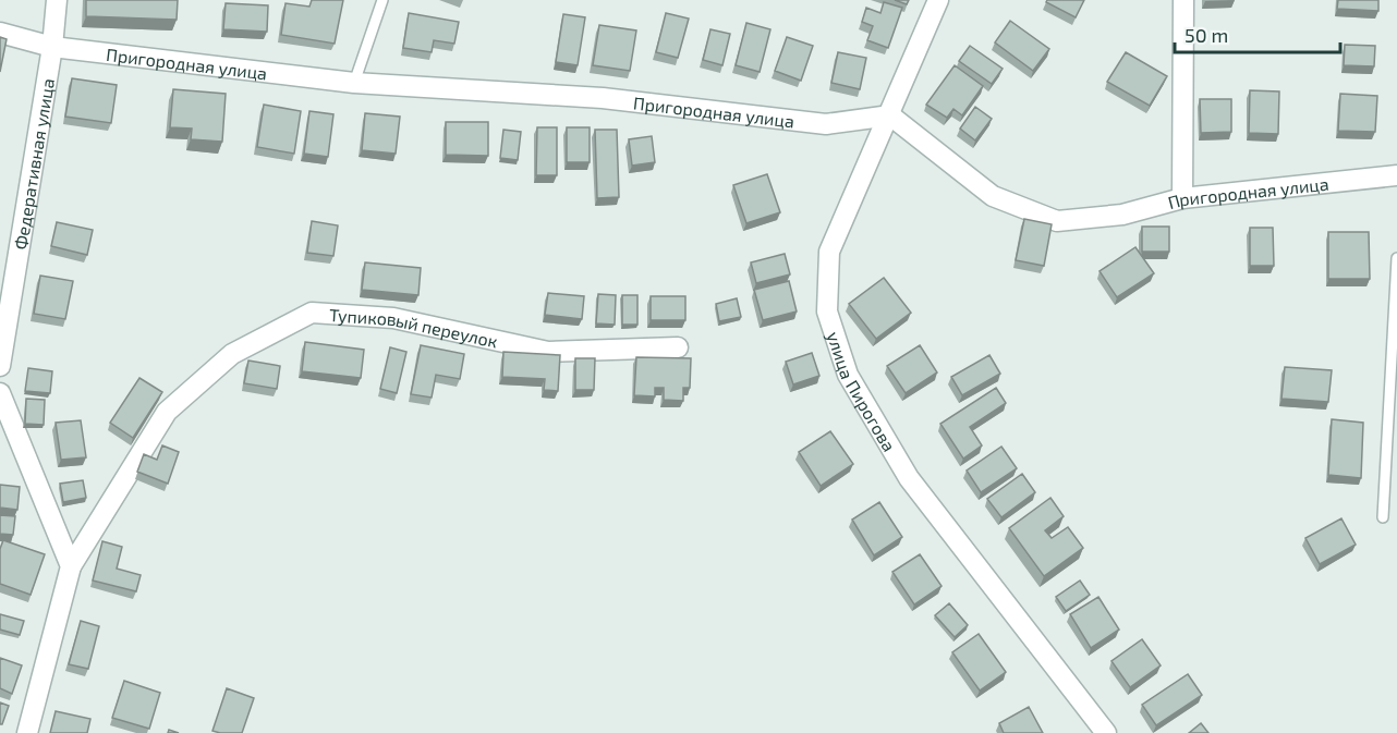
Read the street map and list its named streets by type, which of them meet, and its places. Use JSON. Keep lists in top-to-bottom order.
{
  "streets": {
    "street": [
      "Пригородная улица",
      "Федеративная улица",
      "Тупиковый переулок",
      "улица Пирогова"
    ]
  },
  "crossings": [
    ["Пригородная улица", "Федеративная улица"],
    ["Пригородная улица", "улица Пирогова"]
  ],
  "scale_bar": "50 m"
}
